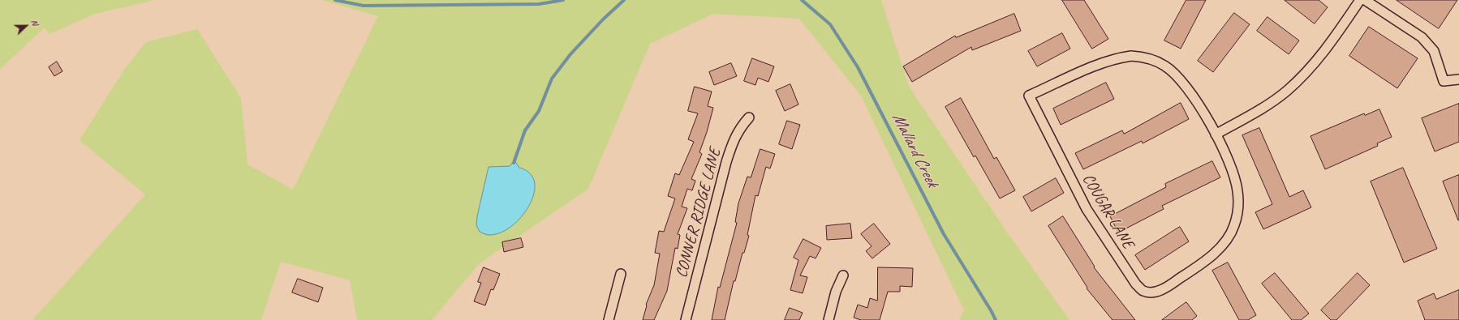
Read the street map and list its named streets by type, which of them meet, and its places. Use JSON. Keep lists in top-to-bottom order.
{
  "streets": {
    "street": ["COUGAR LANE", "CONNER RIDGE LANE"]
  },
  "water": ["Mallard Creek"],
  "north": "right"
}
